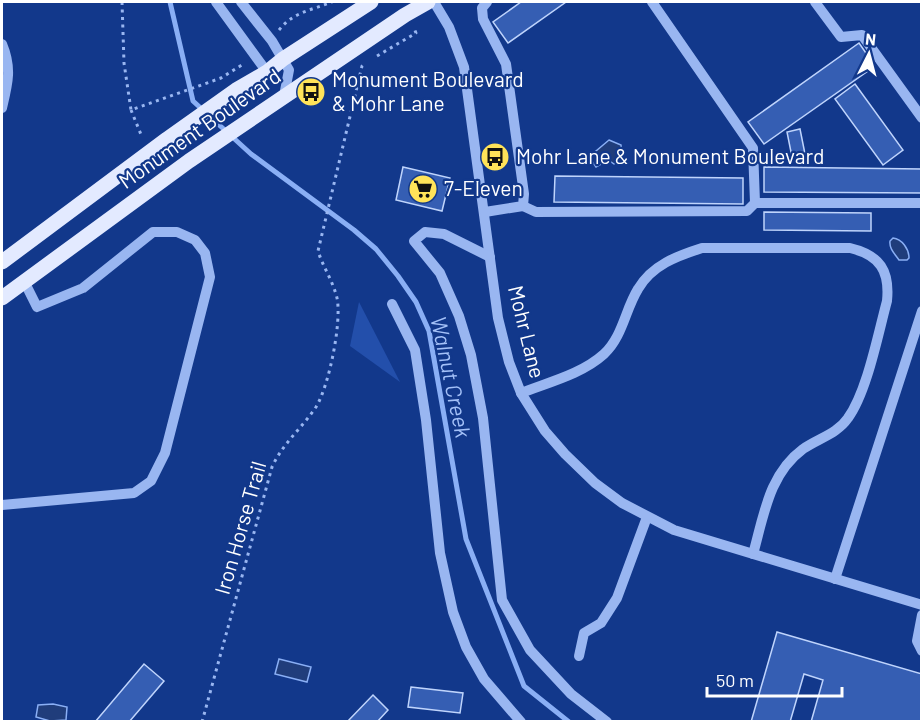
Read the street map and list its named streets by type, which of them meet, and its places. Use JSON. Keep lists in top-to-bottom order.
{
  "streets": {
    "main road": ["Monument Boulevard"],
    "street": ["Mohr Lane"],
    "path": ["Iron Horse Trail"]
  },
  "water": ["Walnut Creek"],
  "places": {
    "bus stop": ["Monument Boulevard & Mohr Lane", "Mohr Lane & Monument Boulevard"],
    "supermarket": ["7-Eleven"]
  },
  "scale_bar": "50 m",
  "north": "top"
}
